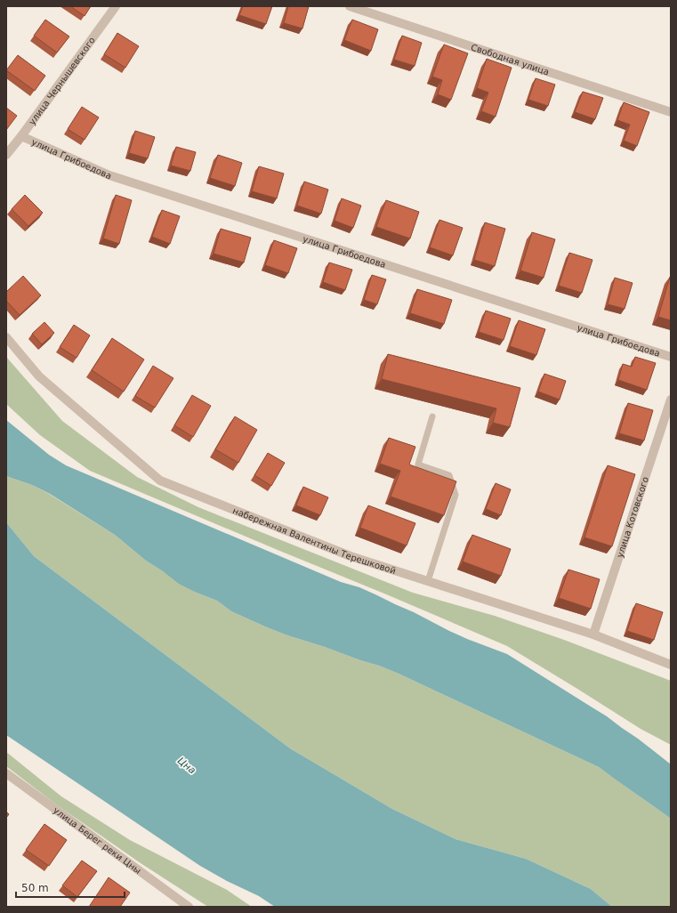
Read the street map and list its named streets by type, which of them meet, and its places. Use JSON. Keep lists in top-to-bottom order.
{
  "streets": {
    "street": [
      "Свободная улица",
      "улица Чернышевского",
      "улица Грибоедова",
      "улица Котовского",
      "набережная Валентины Терешковой",
      "улица Берег реки Цны"
    ]
  },
  "crossings": [
    ["улица Чернышевского", "улица Грибоедова"],
    ["улица Котовского", "набережная Валентины Терешковой"]
  ],
  "water": ["Цна"],
  "scale_bar": "50 m"
}
